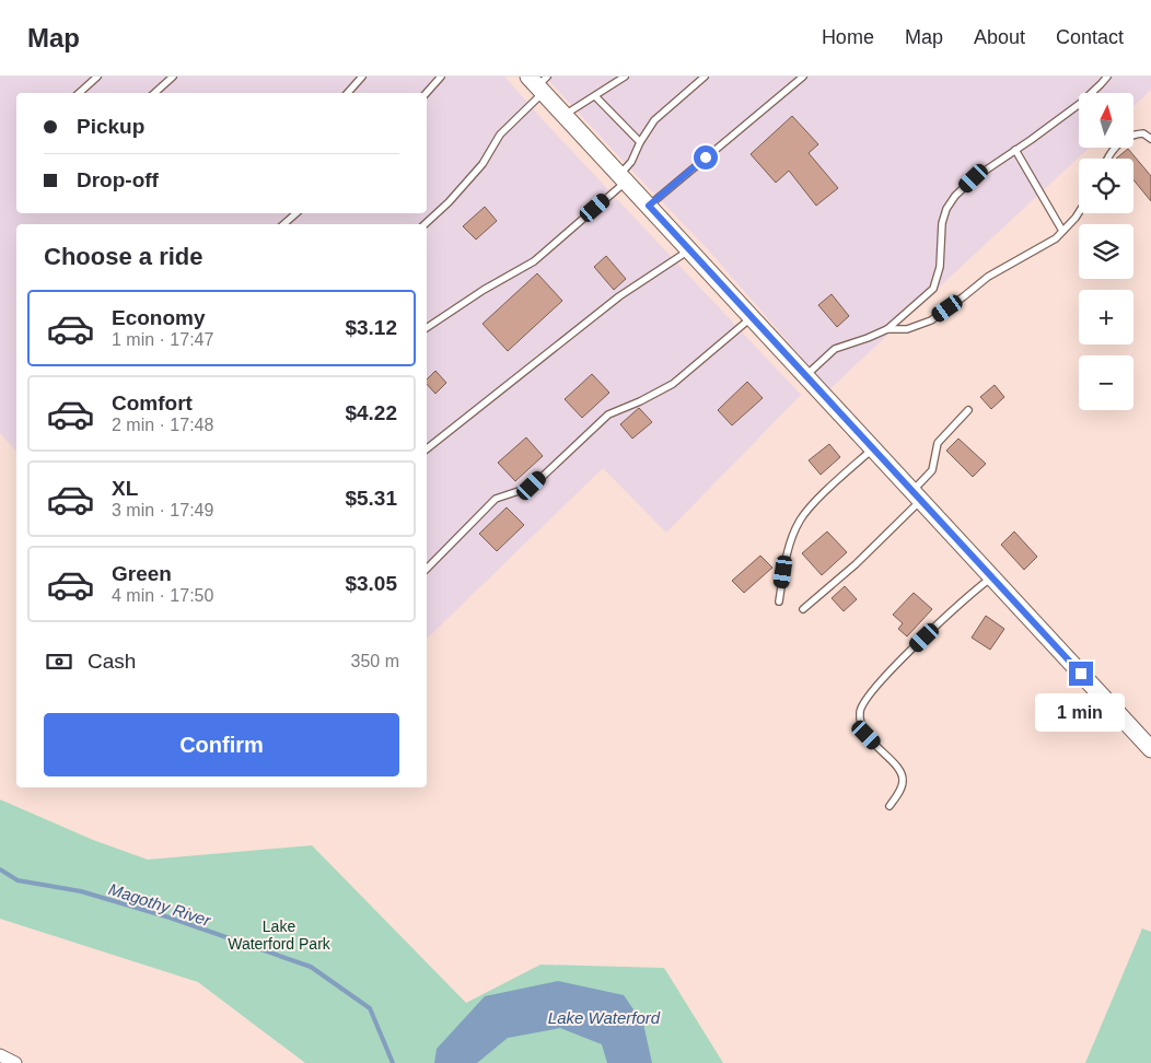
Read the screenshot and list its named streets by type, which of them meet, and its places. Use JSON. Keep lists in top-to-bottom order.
{
  "water": ["Magothy River", "Lake Waterford"],
  "parks": ["Lake Waterford Park"],
  "north": "top",
  "page": {
    "header": "Map",
    "nav": [
      "Home",
      "Map",
      "About",
      "Contact"
    ],
    "map_buttons": ["+", "−"],
    "banner": ["Pickup", "Drop-off"],
    "heading": "Choose a ride",
    "list": [
      {
        "name": "Economy",
        "note": "1 min · 17:47",
        "value": "$3.12"
      },
      {
        "name": "Comfort",
        "note": "2 min · 17:48",
        "value": "$4.22"
      },
      {
        "name": "XL",
        "note": "3 min · 17:49",
        "value": "$5.31"
      },
      {
        "name": "Green",
        "note": "4 min · 17:50",
        "value": "$3.05"
      }
    ],
    "pay": ["Cash", "350 m"],
    "bubble": "1 min",
    "buttons": "Confirm"
  }
}
